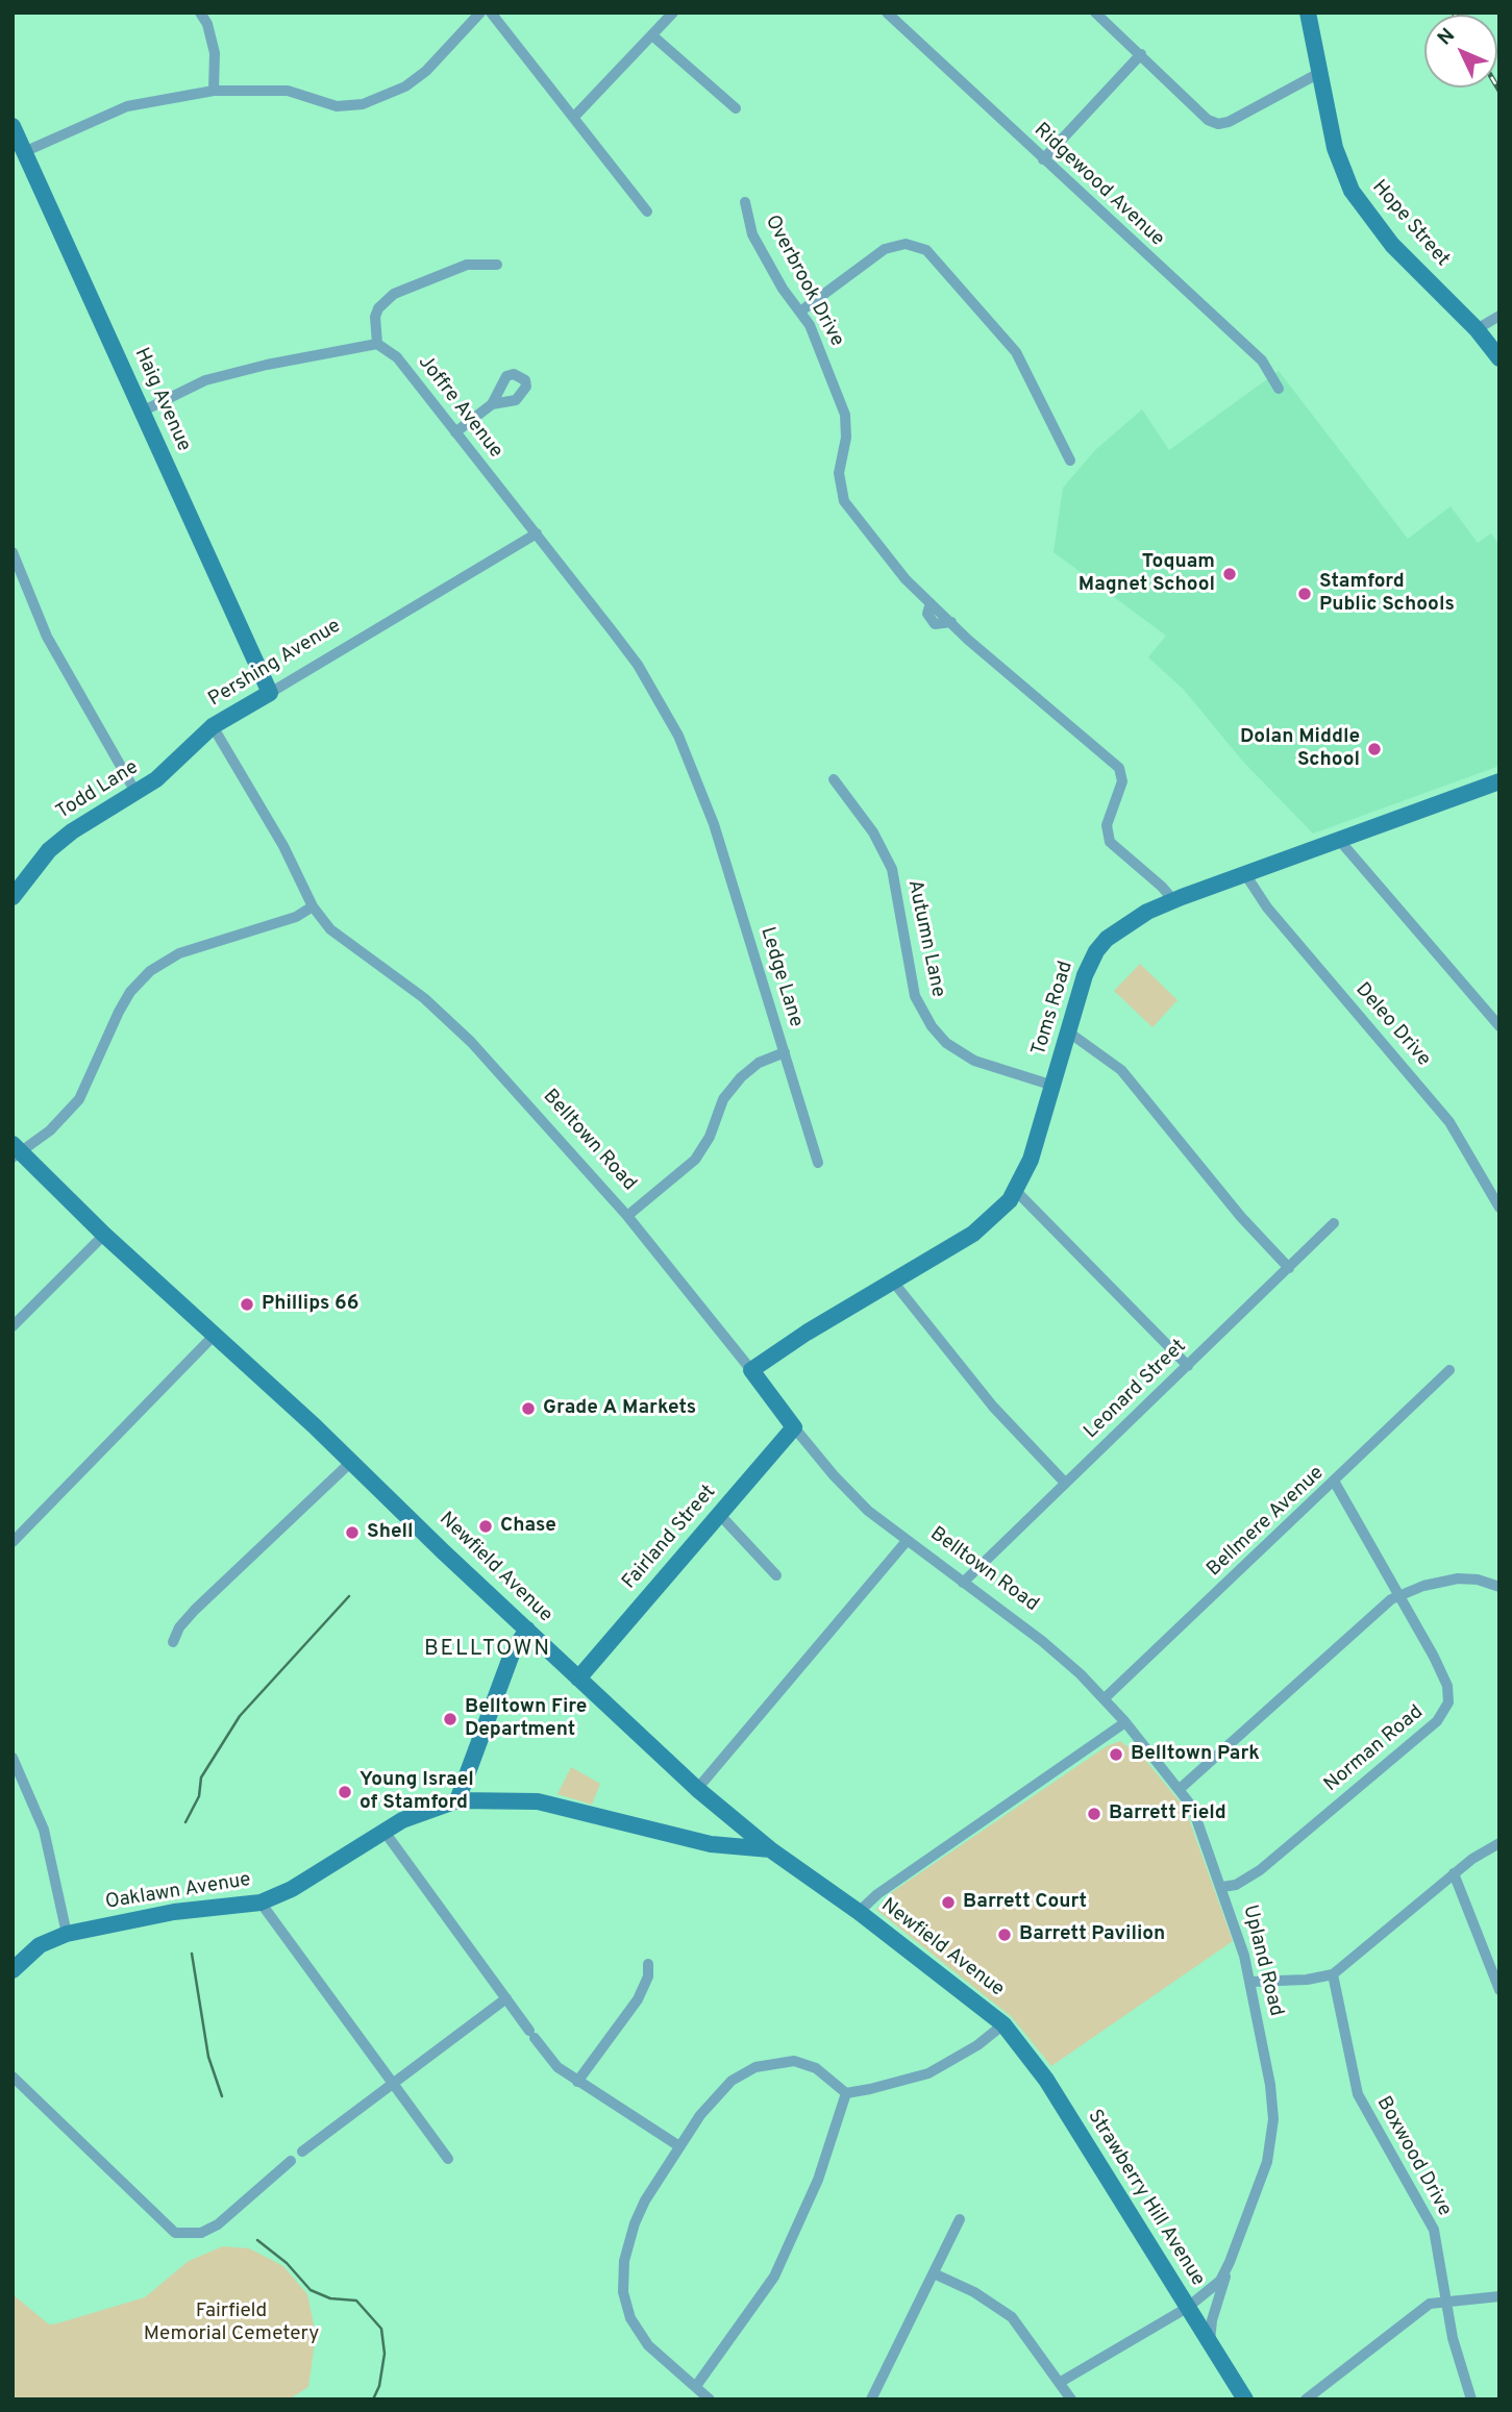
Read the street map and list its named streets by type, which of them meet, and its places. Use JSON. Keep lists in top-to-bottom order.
{
  "streets": {
    "street": [
      "Ridgewood Avenue",
      "Hope Street",
      "Overbrook Drive",
      "Haig Avenue",
      "Joffre Avenue",
      "Pershing Avenue",
      "Todd Lane",
      "Autumn Lane",
      "Ledge Lane",
      "Toms Road",
      "Deleo Drive",
      "Belltown Road",
      "Leonard Street",
      "Bellmere Avenue",
      "Fairland Street",
      "Newfield Avenue",
      "Norman Road",
      "Oaklawn Avenue",
      "Upland Road",
      "Boxwood Drive",
      "Strawberry Hill Avenue"
    ]
  },
  "crossings": [
    ["Overbrook Drive", "Toms Road"],
    ["Haig Avenue", "Pershing Avenue"],
    ["Joffre Avenue", "Pershing Avenue"],
    ["Joffre Avenue", "Ledge Lane"],
    ["Pershing Avenue", "Todd Lane"],
    ["Pershing Avenue", "Belltown Road"],
    ["Autumn Lane", "Toms Road"],
    ["Ledge Lane", "Belltown Road"],
    ["Toms Road", "Deleo Drive"],
    ["Toms Road", "Belltown Road"],
    ["Belltown Road", "Leonard Street"],
    ["Belltown Road", "Bellmere Avenue"],
    ["Belltown Road", "Fairland Street"],
    ["Belltown Road", "Upland Road"],
    ["Bellmere Avenue", "Norman Road"],
    ["Bellmere Avenue", "Upland Road"],
    ["Fairland Street", "Newfield Avenue"],
    ["Newfield Avenue", "Oaklawn Avenue"],
    ["Newfield Avenue", "Strawberry Hill Avenue"],
    ["Norman Road", "Upland Road"],
    ["Upland Road", "Strawberry Hill Avenue"]
  ],
  "districts": ["BELLTOWN"],
  "parks": ["Fairfield Memorial Cemetery"],
  "places": [
    "Toquam Magnet School",
    "Stamford Public Schools",
    "Dolan Middle School",
    "Phillips 66",
    "Grade A Markets",
    "Chase",
    "Shell",
    "Belltown Fire Department",
    "Belltown Park",
    "Young Israel of Stamford",
    "Barrett Field",
    "Barrett Court",
    "Barrett Pavilion"
  ],
  "north": "top left"
}
